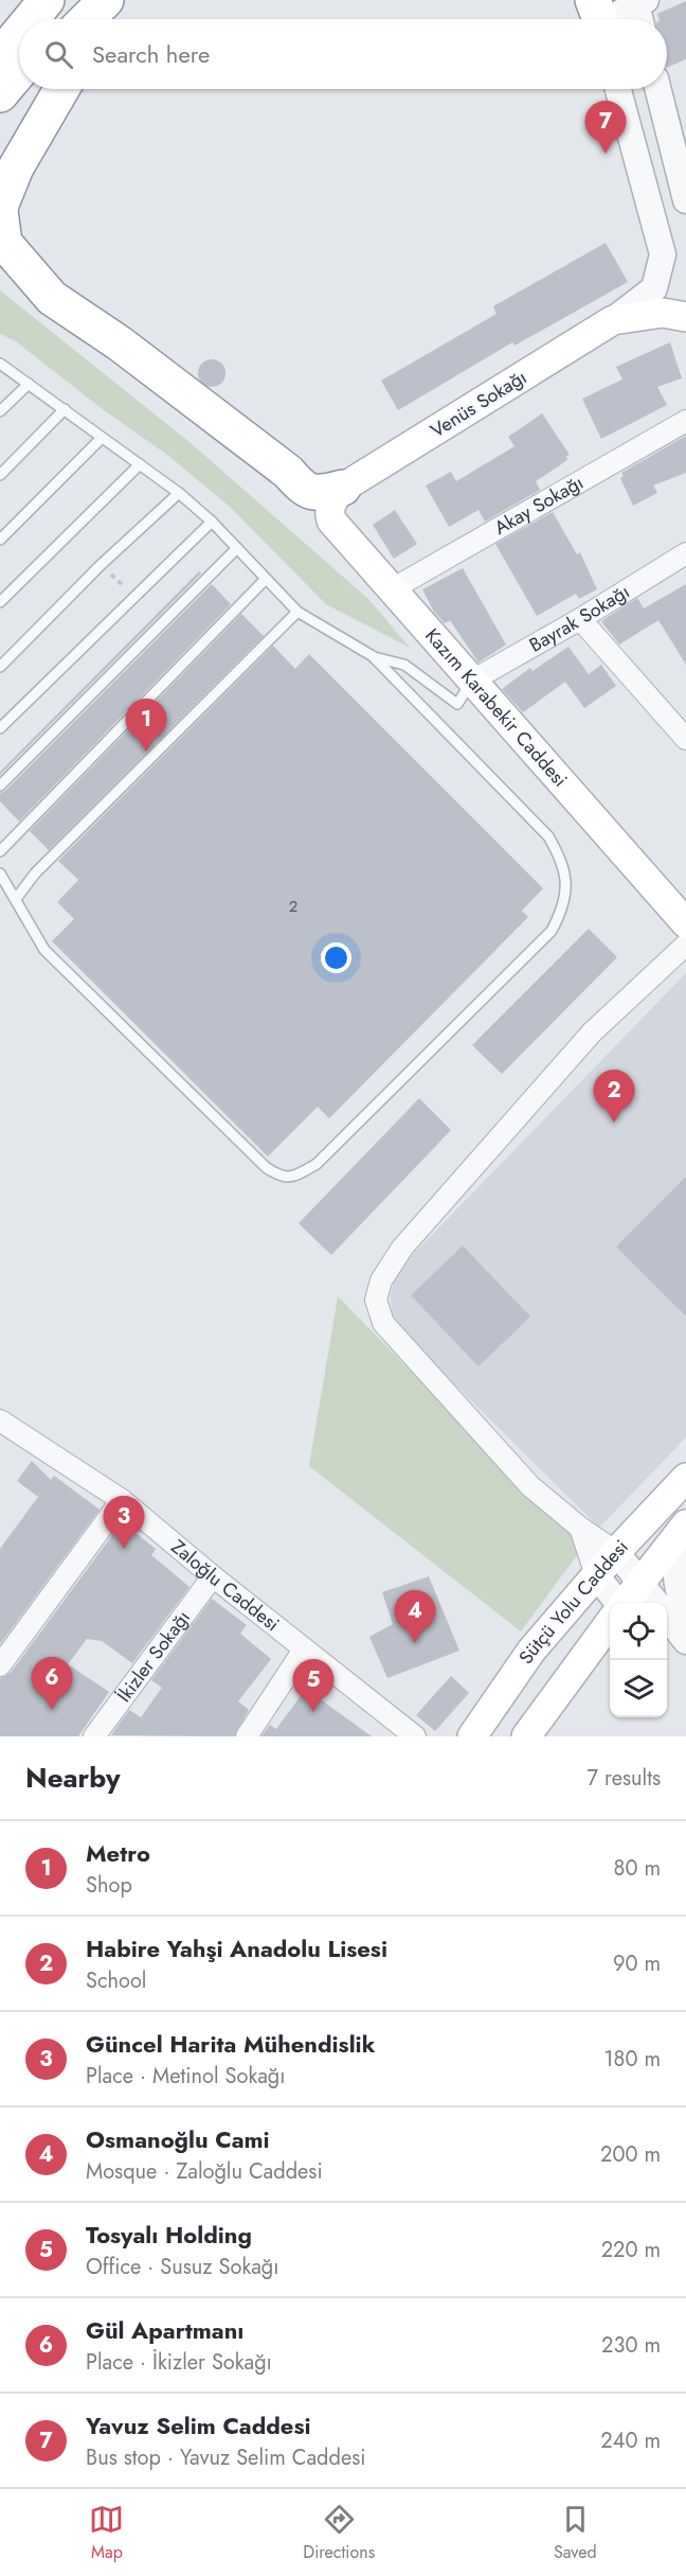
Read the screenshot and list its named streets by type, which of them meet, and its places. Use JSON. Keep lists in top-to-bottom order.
{
  "streets": {
    "main road": ["Venüs Sokağı", "Kazım Karabekir Caddesi", "Sütçü Yolu Caddesi"],
    "street": [
      "Akay Sokağı",
      "Bayrak Sokağı",
      "Zaloğlu Caddesi",
      "İkizler Sokağı"
    ]
  },
  "crossings": [
    ["Venüs Sokağı", "Kazım Karabekir Caddesi"],
    ["Akay Sokağı", "Kazım Karabekir Caddesi"],
    ["Bayrak Sokağı", "Kazım Karabekir Caddesi"],
    ["Zaloğlu Caddesi", "İkizler Sokağı"]
  ],
  "house_numbers": ["2"],
  "page": {
    "search": "Search here",
    "pins": [
      "7",
      "1",
      "2",
      "3",
      "4",
      "6",
      "5"
    ],
    "heading": ["Nearby", "7 results"],
    "list": [
      {
        "mark": "1",
        "name": "Metro",
        "note": "Shop",
        "value": "80 m"
      },
      {
        "mark": "2",
        "name": "Habire Yahşi Anadolu Lisesi",
        "note": "School",
        "value": "90 m"
      },
      {
        "mark": "3",
        "name": "Güncel Harita Mühendislik",
        "note": "Place · Metinol Sokağı",
        "value": "180 m"
      },
      {
        "mark": "4",
        "name": "Osmanoğlu Cami",
        "note": "Mosque · Zaloğlu Caddesi",
        "value": "200 m"
      },
      {
        "mark": "5",
        "name": "Tosyalı Holding",
        "note": "Office · Susuz Sokağı",
        "value": "220 m"
      },
      {
        "mark": "6",
        "name": "Gül Apartmanı",
        "note": "Place · İkizler Sokağı",
        "value": "230 m"
      },
      {
        "mark": "7",
        "name": "Yavuz Selim Caddesi",
        "note": "Bus stop · Yavuz Selim Caddesi",
        "value": "240 m"
      }
    ],
    "nav": ["Map", "Directions", "Saved"]
  }
}
